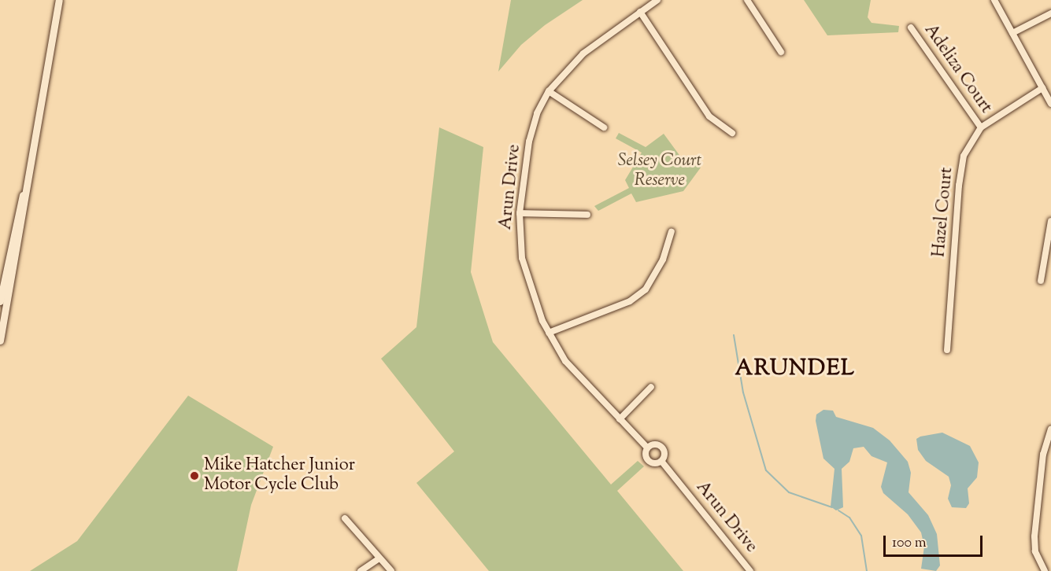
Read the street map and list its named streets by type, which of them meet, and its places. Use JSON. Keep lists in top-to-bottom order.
{
  "streets": {
    "street": ["Adeliza Court", "Arun Drive", "Hazel Court"]
  },
  "crossings": [
    ["Adeliza Court", "Hazel Court"]
  ],
  "districts": ["ARUNDEL"],
  "parks": ["Selsey Court Reserve"],
  "places": ["Mike Hatcher Junior Motor Cycle Club"],
  "scale_bar": "100 m"
}
